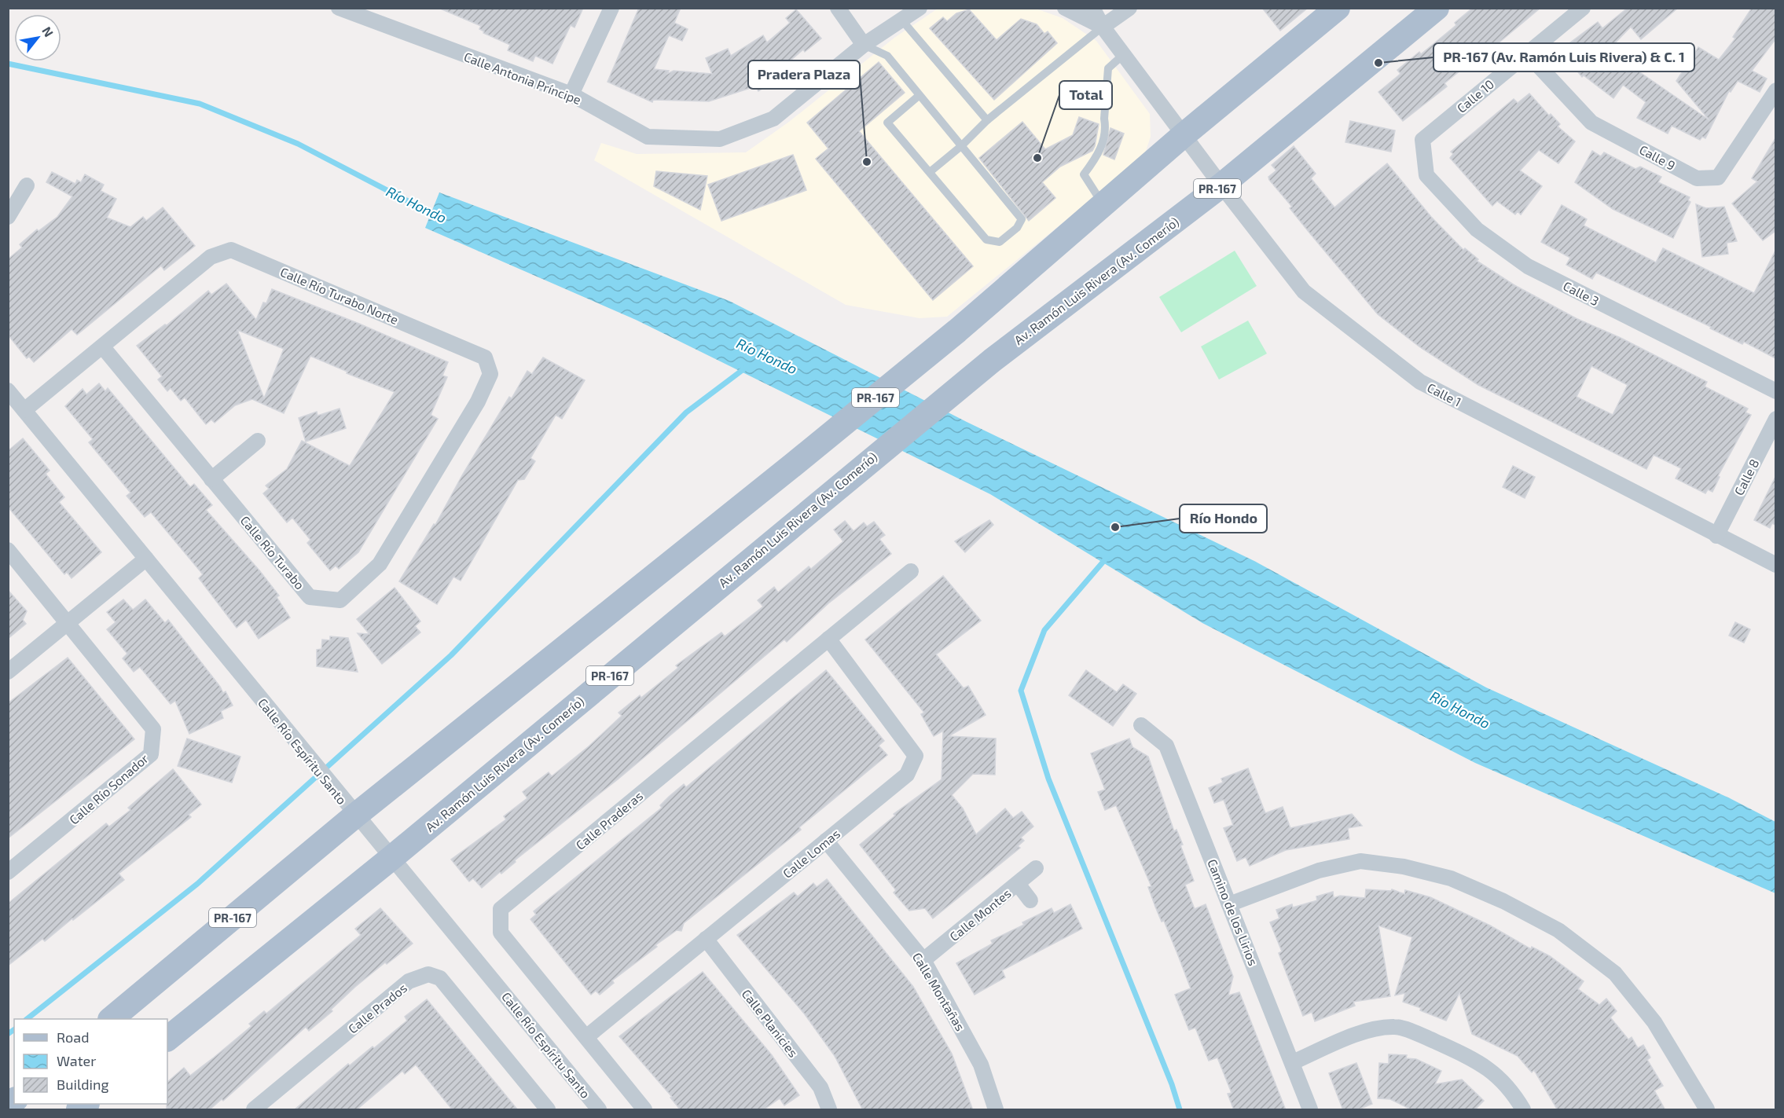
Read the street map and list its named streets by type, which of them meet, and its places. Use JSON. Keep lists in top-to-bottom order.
{
  "streets": {
    "main road": ["PR-167", "Av. Ramón Luis Rivera (Av. Comerío)"],
    "street": [
      "Calle Antonia Príncipe",
      "Calle 10",
      "Calle 9",
      "Calle 3",
      "Calle Río Turabo Norte",
      "Calle 1",
      "Calle 8",
      "Calle Río Turabo",
      "Calle Río Espíritu Santo",
      "Calle Río Sonador",
      "Calle Praderas",
      "Calle Lomas",
      "Camino de los Lirios",
      "Calle Montes",
      "Calle Montañas",
      "Calle Prados",
      "Calle Planicies"
    ]
  },
  "crossings": [
    ["Calle 10", "Calle 9"],
    ["Calle 10", "Calle 3"],
    ["PR-167", "Calle 1"],
    ["PR-167", "Calle Río Espíritu Santo"],
    ["Av. Ramón Luis Rivera (Av. Comerío)", "Calle 1"],
    ["Av. Ramón Luis Rivera (Av. Comerío)", "Calle Río Espíritu Santo"],
    ["Calle Río Turabo Norte", "Calle Río Turabo"],
    ["Calle 1", "Calle 8"],
    ["Calle Praderas", "Calle Lomas"],
    ["Calle Lomas", "Calle Montañas"],
    ["Calle Lomas", "Calle Planicies"],
    ["Calle Montes", "Calle Montañas"]
  ],
  "water": ["Río Hondo"],
  "places": [
    "PR-167 (Av. Ramón Luis Rivera) & C. 1",
    "Total",
    "Pradera Plaza",
    "Río Hondo"
  ],
  "legend": ["Road", "Water", "Building"],
  "north": "top right"
}
